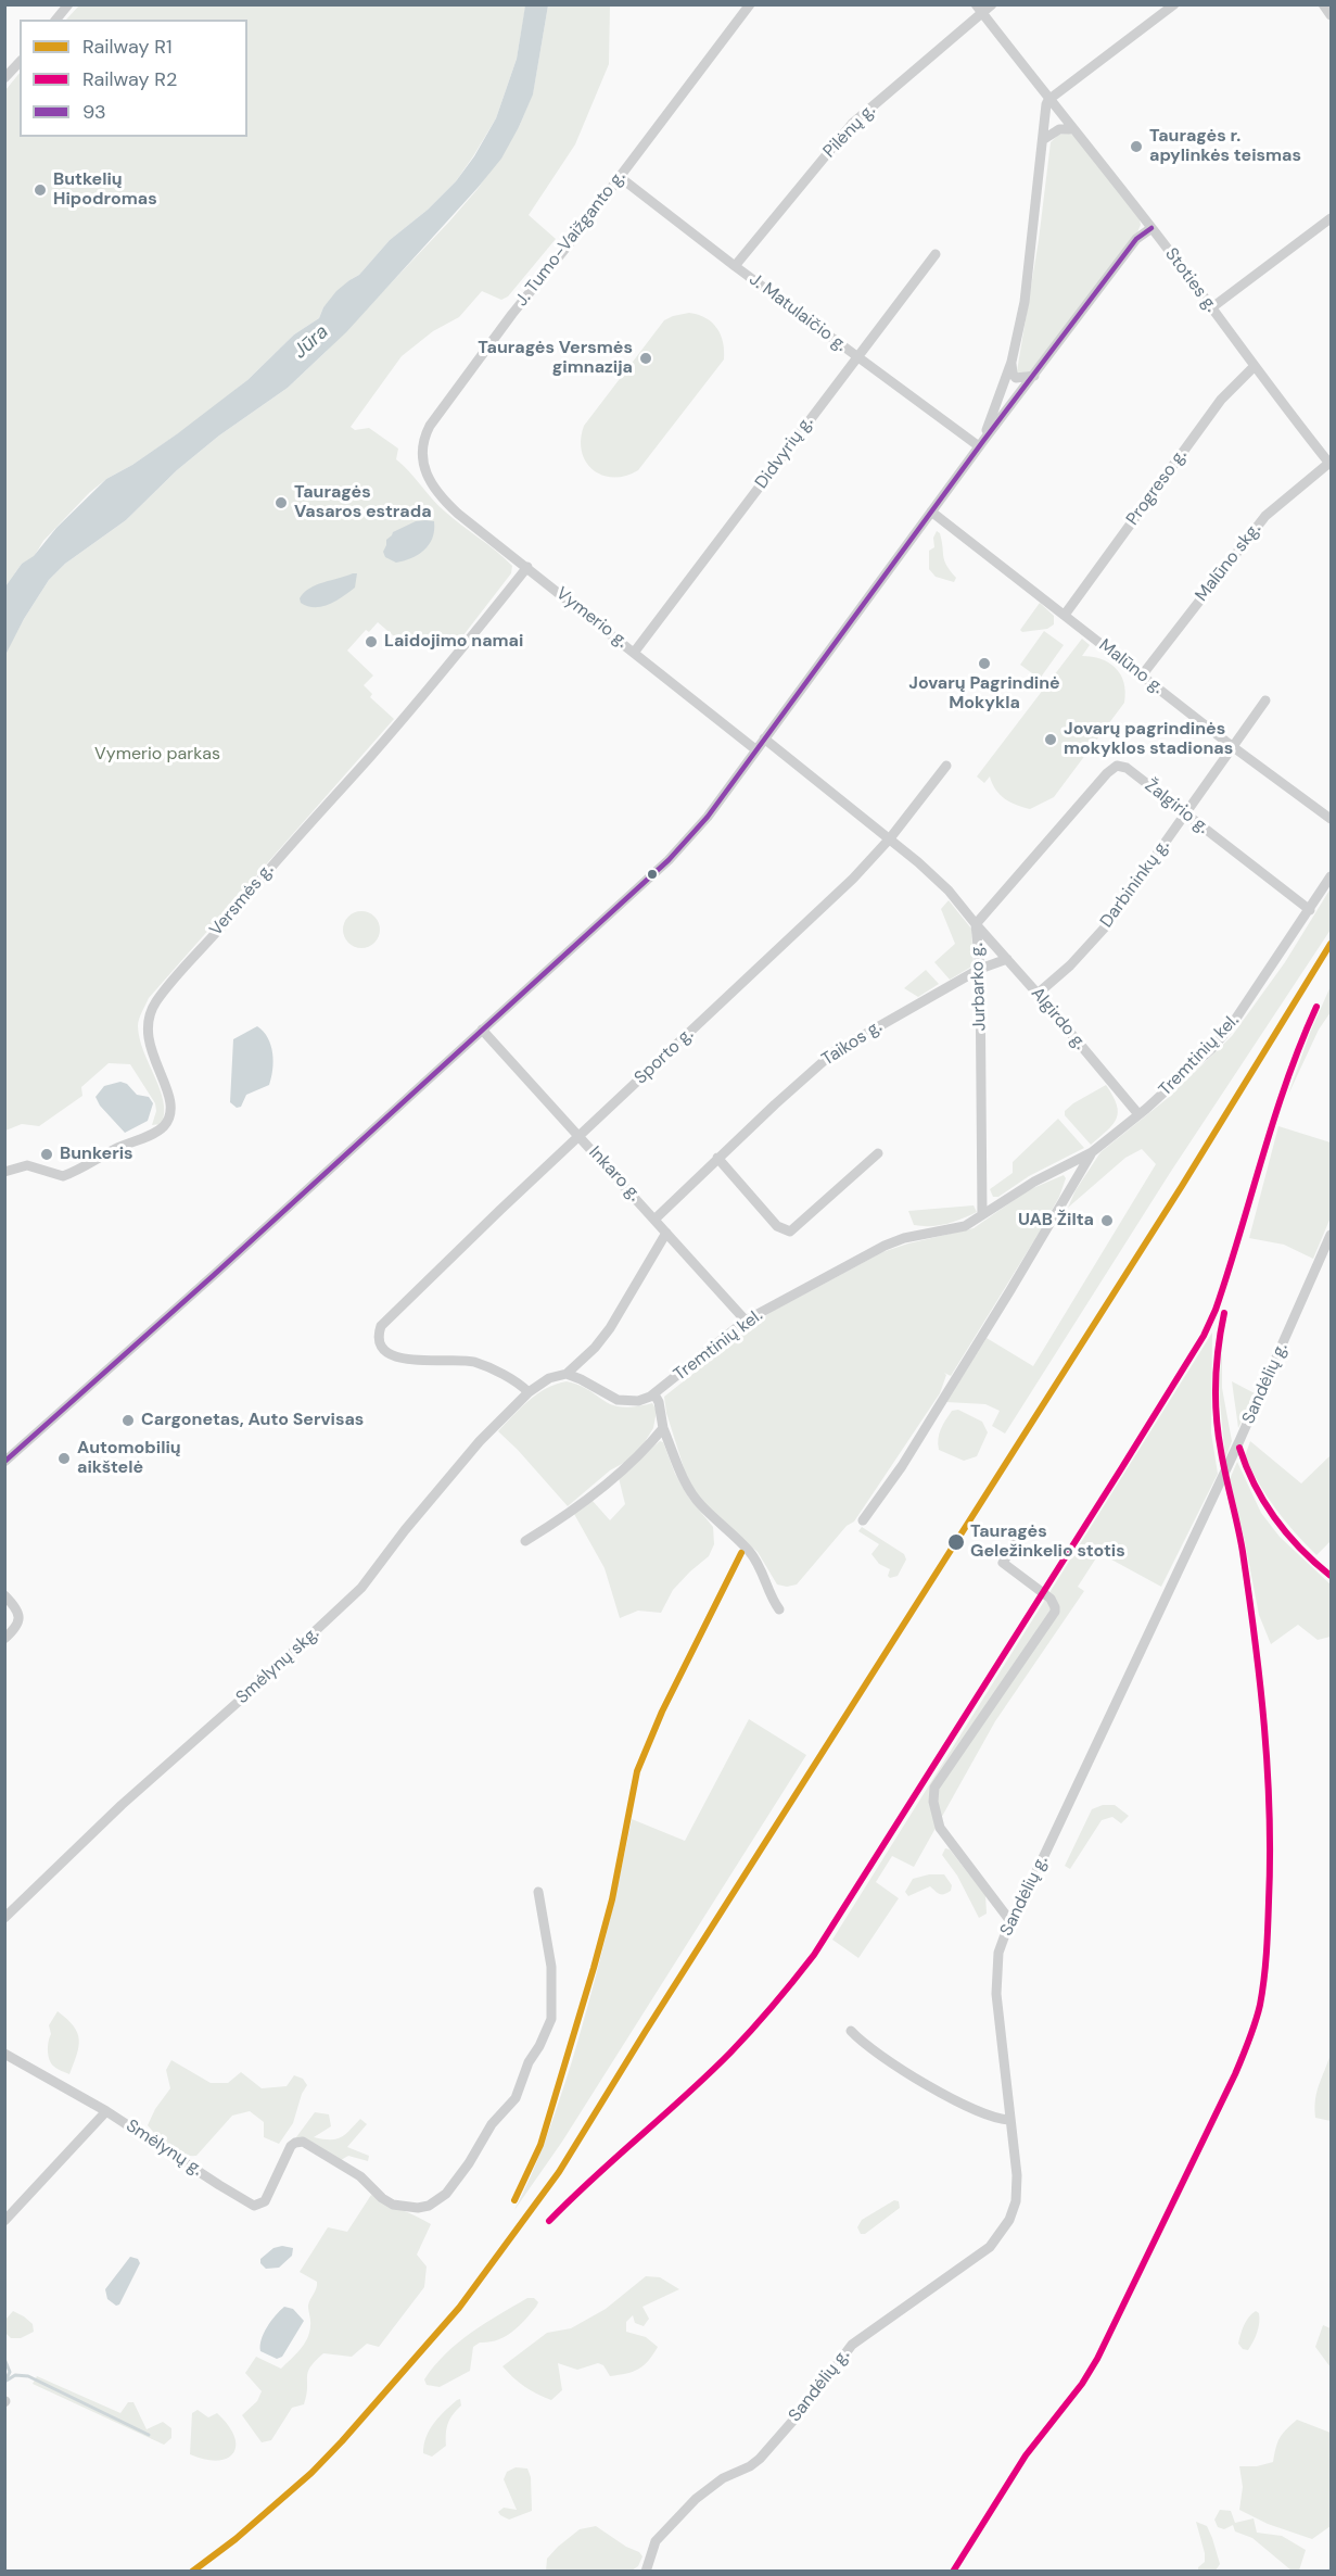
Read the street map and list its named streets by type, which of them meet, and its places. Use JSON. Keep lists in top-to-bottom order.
{
  "streets": {
    "street": [
      "Pilėnų g.",
      "J. Tumo-Vaižganto g.",
      "Stoties g.",
      "J. Matulaičio g.",
      "Didvyrių g.",
      "Progreso g.",
      "Malūno skg.",
      "Vymerio g.",
      "Malūno g.",
      "Žalgirio g.",
      "Darbininkų g.",
      "Versmės g.",
      "Jurbarko g.",
      "Algirdo g.",
      "Taikos g.",
      "Tremtinių kel.",
      "Sporto g.",
      "Inkaro g.",
      "Sandėlių g.",
      "Smėlynų skg.",
      "Smėlynų g."
    ]
  },
  "crossings": [
    ["Pilėnų g.", "Stoties g."],
    ["Pilėnų g.", "J. Matulaičio g."],
    ["J. Tumo-Vaižganto g.", "J. Matulaičio g."],
    ["J. Tumo-Vaižganto g.", "Vymerio g."],
    ["Stoties g.", "Progreso g."],
    ["Stoties g.", "Malūno skg."],
    ["J. Matulaičio g.", "Didvyrių g."],
    ["Didvyrių g.", "Vymerio g."],
    ["Progreso g.", "Malūno g."],
    ["Malūno skg.", "Malūno g."],
    ["Vymerio g.", "Versmės g."],
    ["Malūno g.", "Darbininkų g."],
    ["Žalgirio g.", "Darbininkų g."],
    ["Žalgirio g.", "Jurbarko g."],
    ["Žalgirio g.", "Algirdo g."],
    ["Žalgirio g.", "Tremtinių kel."],
    ["Darbininkų g.", "Algirdo g."],
    ["Jurbarko g.", "Algirdo g."],
    ["Jurbarko g.", "Taikos g."],
    ["Jurbarko g.", "Tremtinių kel."],
    ["Jurbarko g.", "Sporto g."],
    ["Algirdo g.", "Taikos g."],
    ["Algirdo g.", "Tremtinių kel."],
    ["Taikos g.", "Inkaro g."],
    ["Tremtinių kel.", "Inkaro g."],
    ["Sporto g.", "Inkaro g."],
    ["Sporto g.", "Smėlynų skg."]
  ],
  "water": ["Jūra"],
  "parks": ["Vymerio parkas"],
  "places": [
    "Tauragės r. apylinkės teismas",
    "Butkelių Hipodromas",
    "Tauragės Versmės gimnazija",
    "Tauragės Vasaros estrada",
    "Laidojimo namai",
    "Jovarų Pagrindinė Mokykla",
    "Jovarų pagrindinės mokyklos stadionas",
    "Bunkeris",
    "UAB Žilta",
    "Cargonetas, Auto Servisas",
    "Automobilių aikštelė",
    "Tauragės Geležinkelio stotis"
  ],
  "lines": ["transit line 93", "rail line R1", "rail line R2"],
  "legend": ["Railway R1", "Railway R2", "93"]
}
